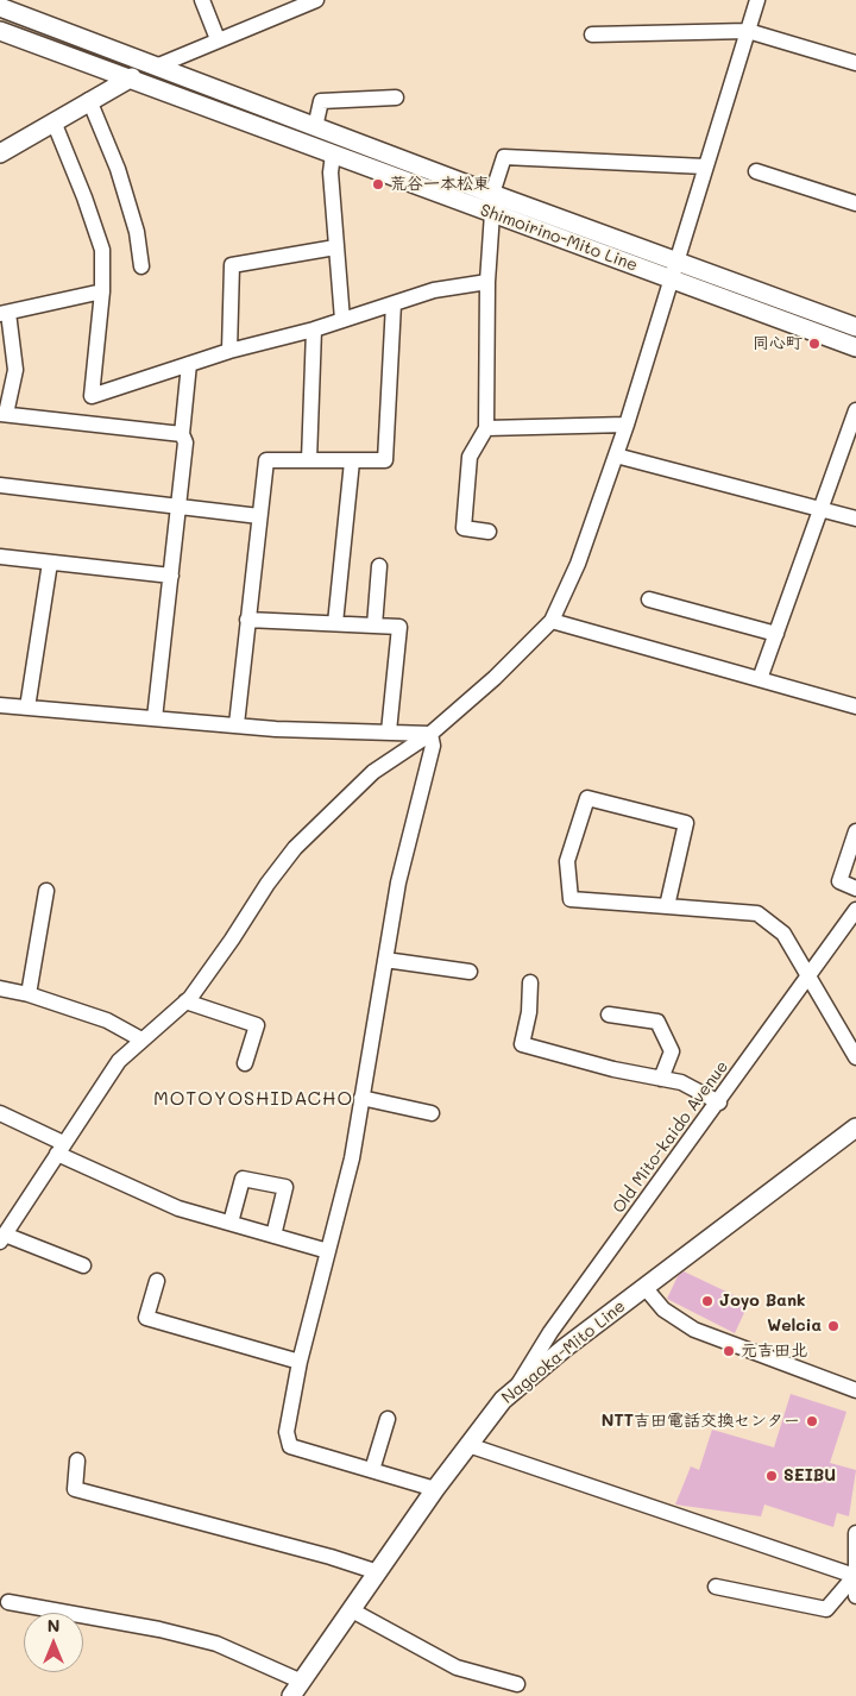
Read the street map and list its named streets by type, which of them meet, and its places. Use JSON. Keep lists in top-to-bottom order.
{
  "streets": {
    "main road": ["Shimoirino-Mito Line", "Nagaoka-Mito Line"],
    "street": ["Old Mito-kaido Avenue"]
  },
  "crossings": [
    ["Old Mito-kaido Avenue", "Nagaoka-Mito Line"]
  ],
  "districts": ["MOTOYOSHIDACHO"],
  "places": [
    "荒谷一本松東",
    "同心町",
    "Joyo Bank",
    "Welcia",
    "元吉田北",
    "NTT吉田電話交換センター",
    "SEIBU"
  ],
  "north": "top"
}
